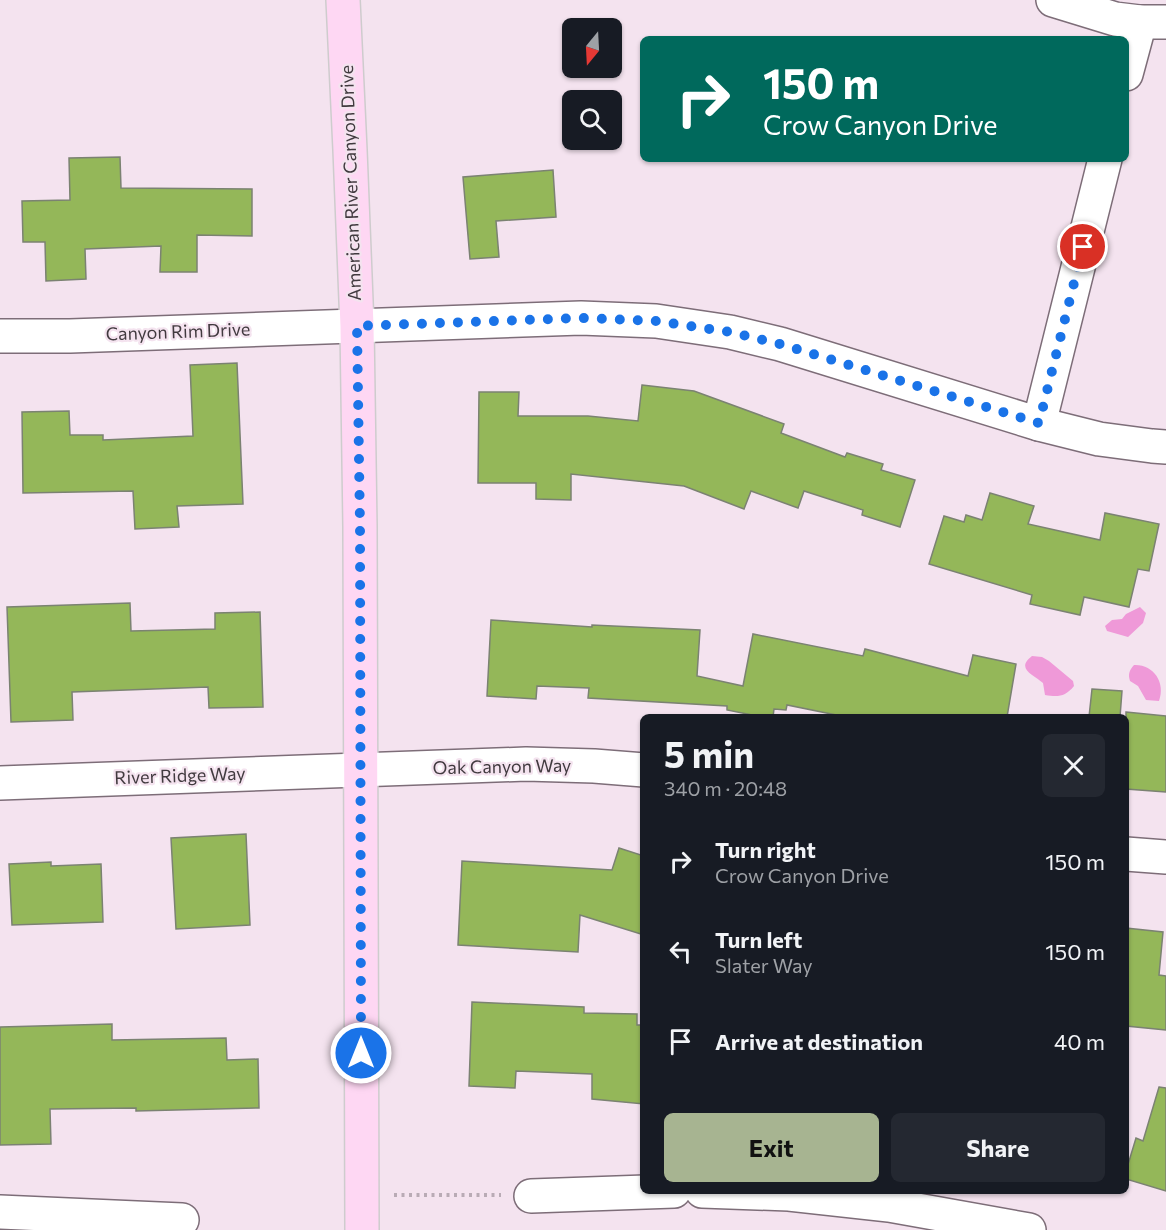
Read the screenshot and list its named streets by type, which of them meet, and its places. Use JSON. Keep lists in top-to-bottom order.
{
  "streets": {
    "main road": ["American River Canyon Drive"],
    "street": ["Canyon Rim Drive", "Oak Canyon Way", "River Ridge Way"]
  },
  "crossings": [
    ["American River Canyon Drive", "Canyon Rim Drive"],
    ["American River Canyon Drive", "Oak Canyon Way"],
    ["American River Canyon Drive", "River Ridge Way"],
    ["Oak Canyon Way", "River Ridge Way"]
  ],
  "north": "bottom",
  "page": {
    "turn": ["150 m", "Crow Canyon Drive"],
    "heading": ["5 min", "340 m · 20:48"],
    "list": [
      {
        "name": "Turn right",
        "note": "Crow Canyon Drive",
        "value": "150 m"
      },
      {
        "name": "Turn left",
        "note": "Slater Way",
        "value": "150 m"
      },
      {
        "name": "Arrive at destination",
        "value": "40 m"
      }
    ],
    "buttons": ["Exit", "Share"]
  }
}
